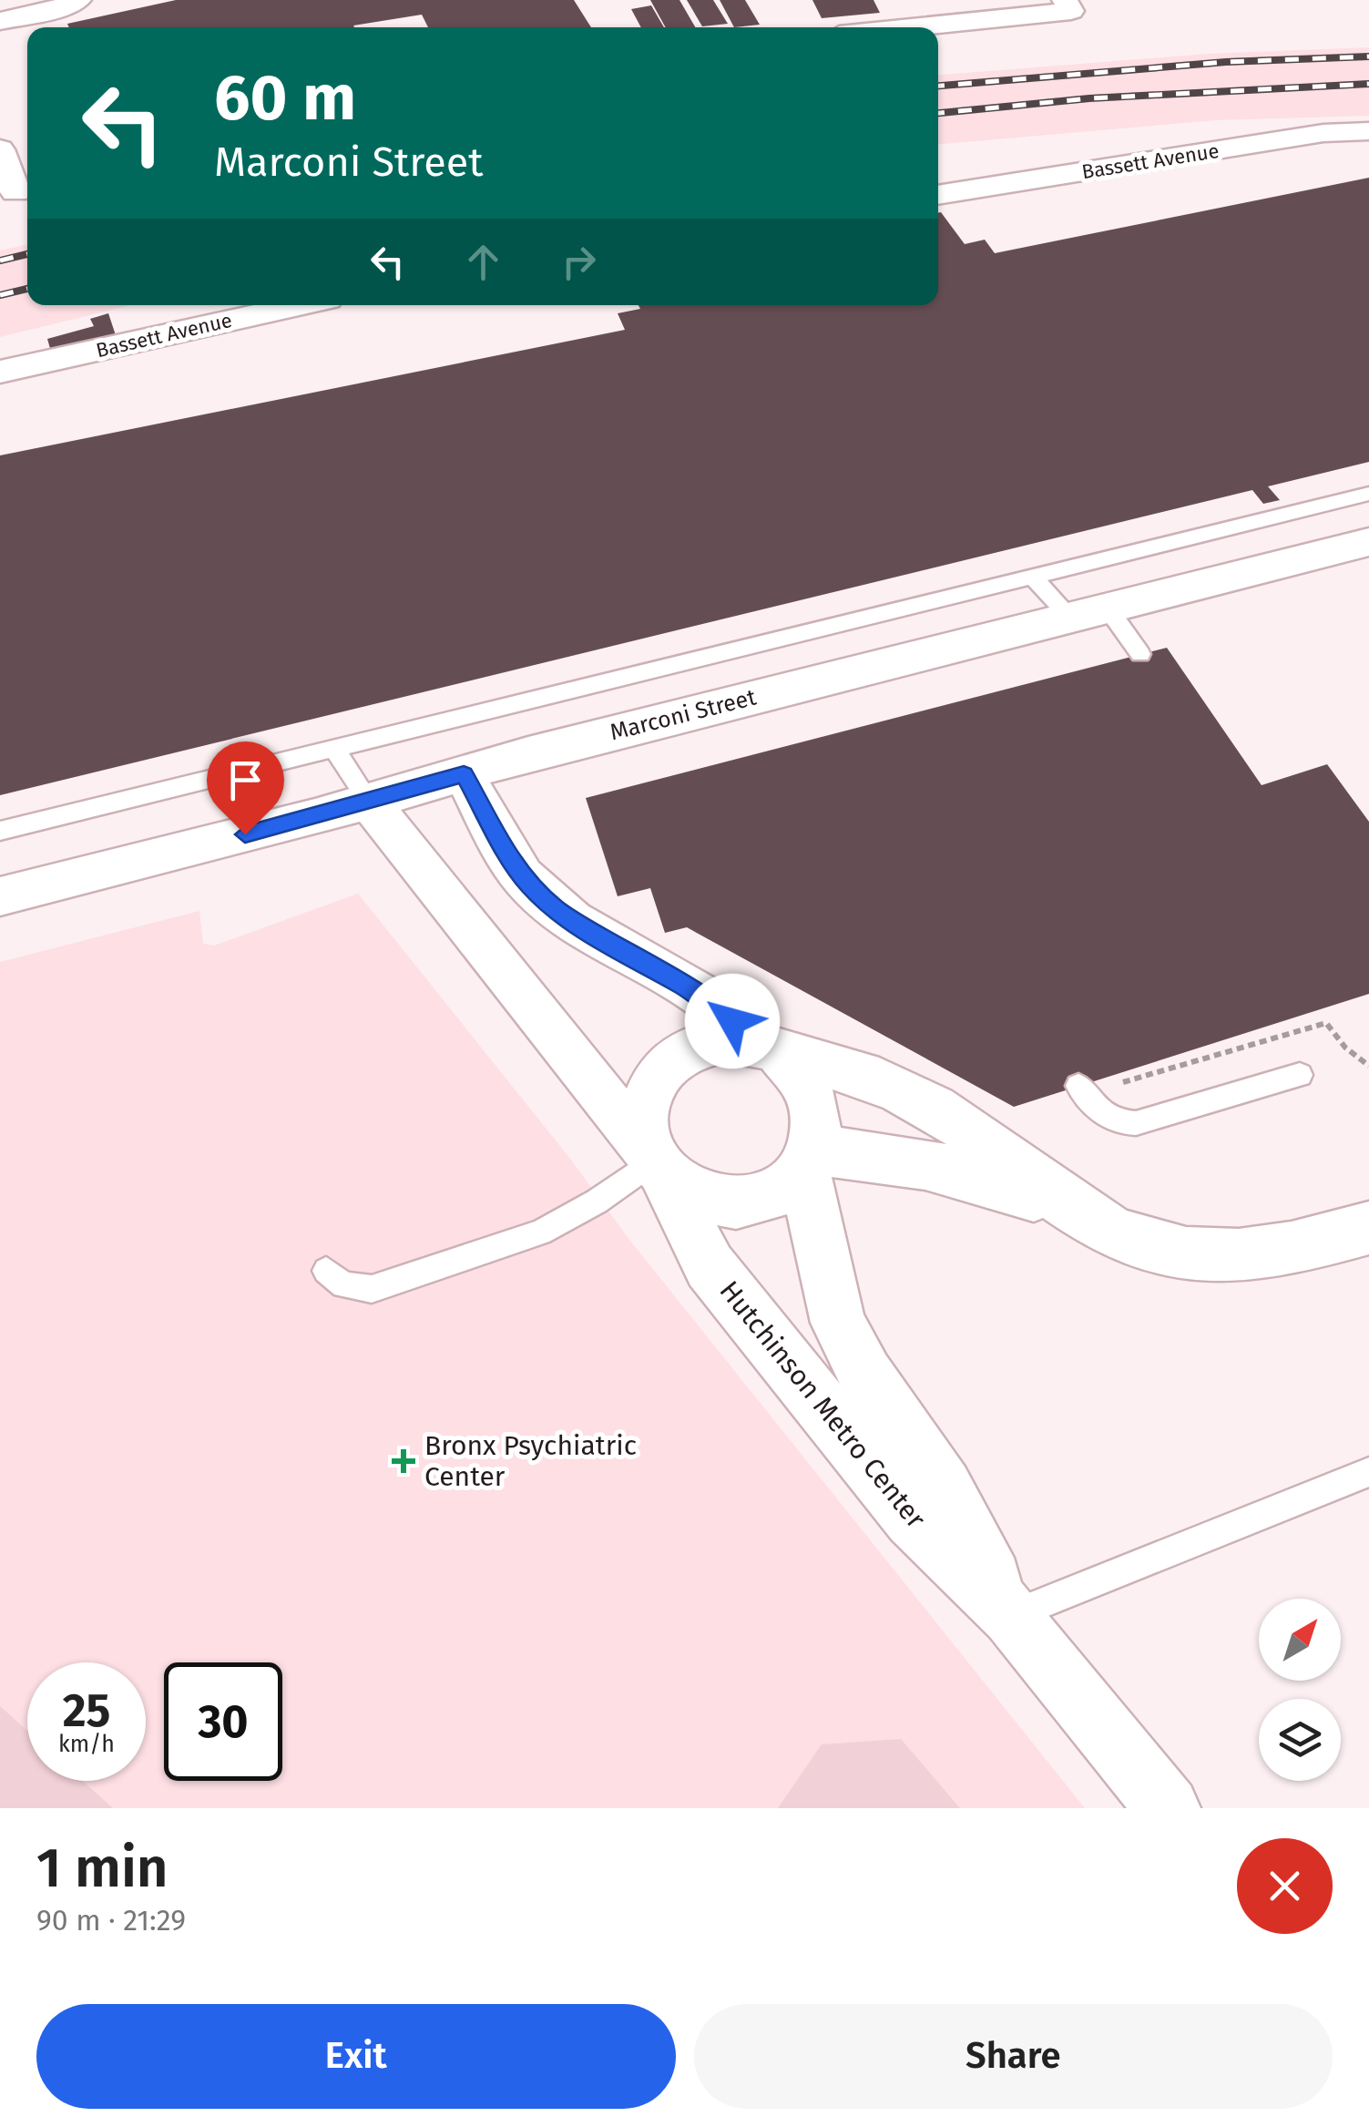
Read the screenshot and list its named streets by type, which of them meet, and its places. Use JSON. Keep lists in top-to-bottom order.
{
  "streets": {
    "street": ["Bassett Avenue", "Marconi Street", "Hutchinson Metro Center"]
  },
  "crossings": [
    ["Marconi Street", "Hutchinson Metro Center"]
  ],
  "places": {
    "health": ["Bronx Psychiatric Center"]
  },
  "north": "top right",
  "page": {
    "turn": ["60 m", "Marconi Street"],
    "speed": "25 km/h",
    "limit": "30",
    "heading": ["1 min", "90 m · 21:29"],
    "buttons": ["Exit", "Share"]
  }
}
